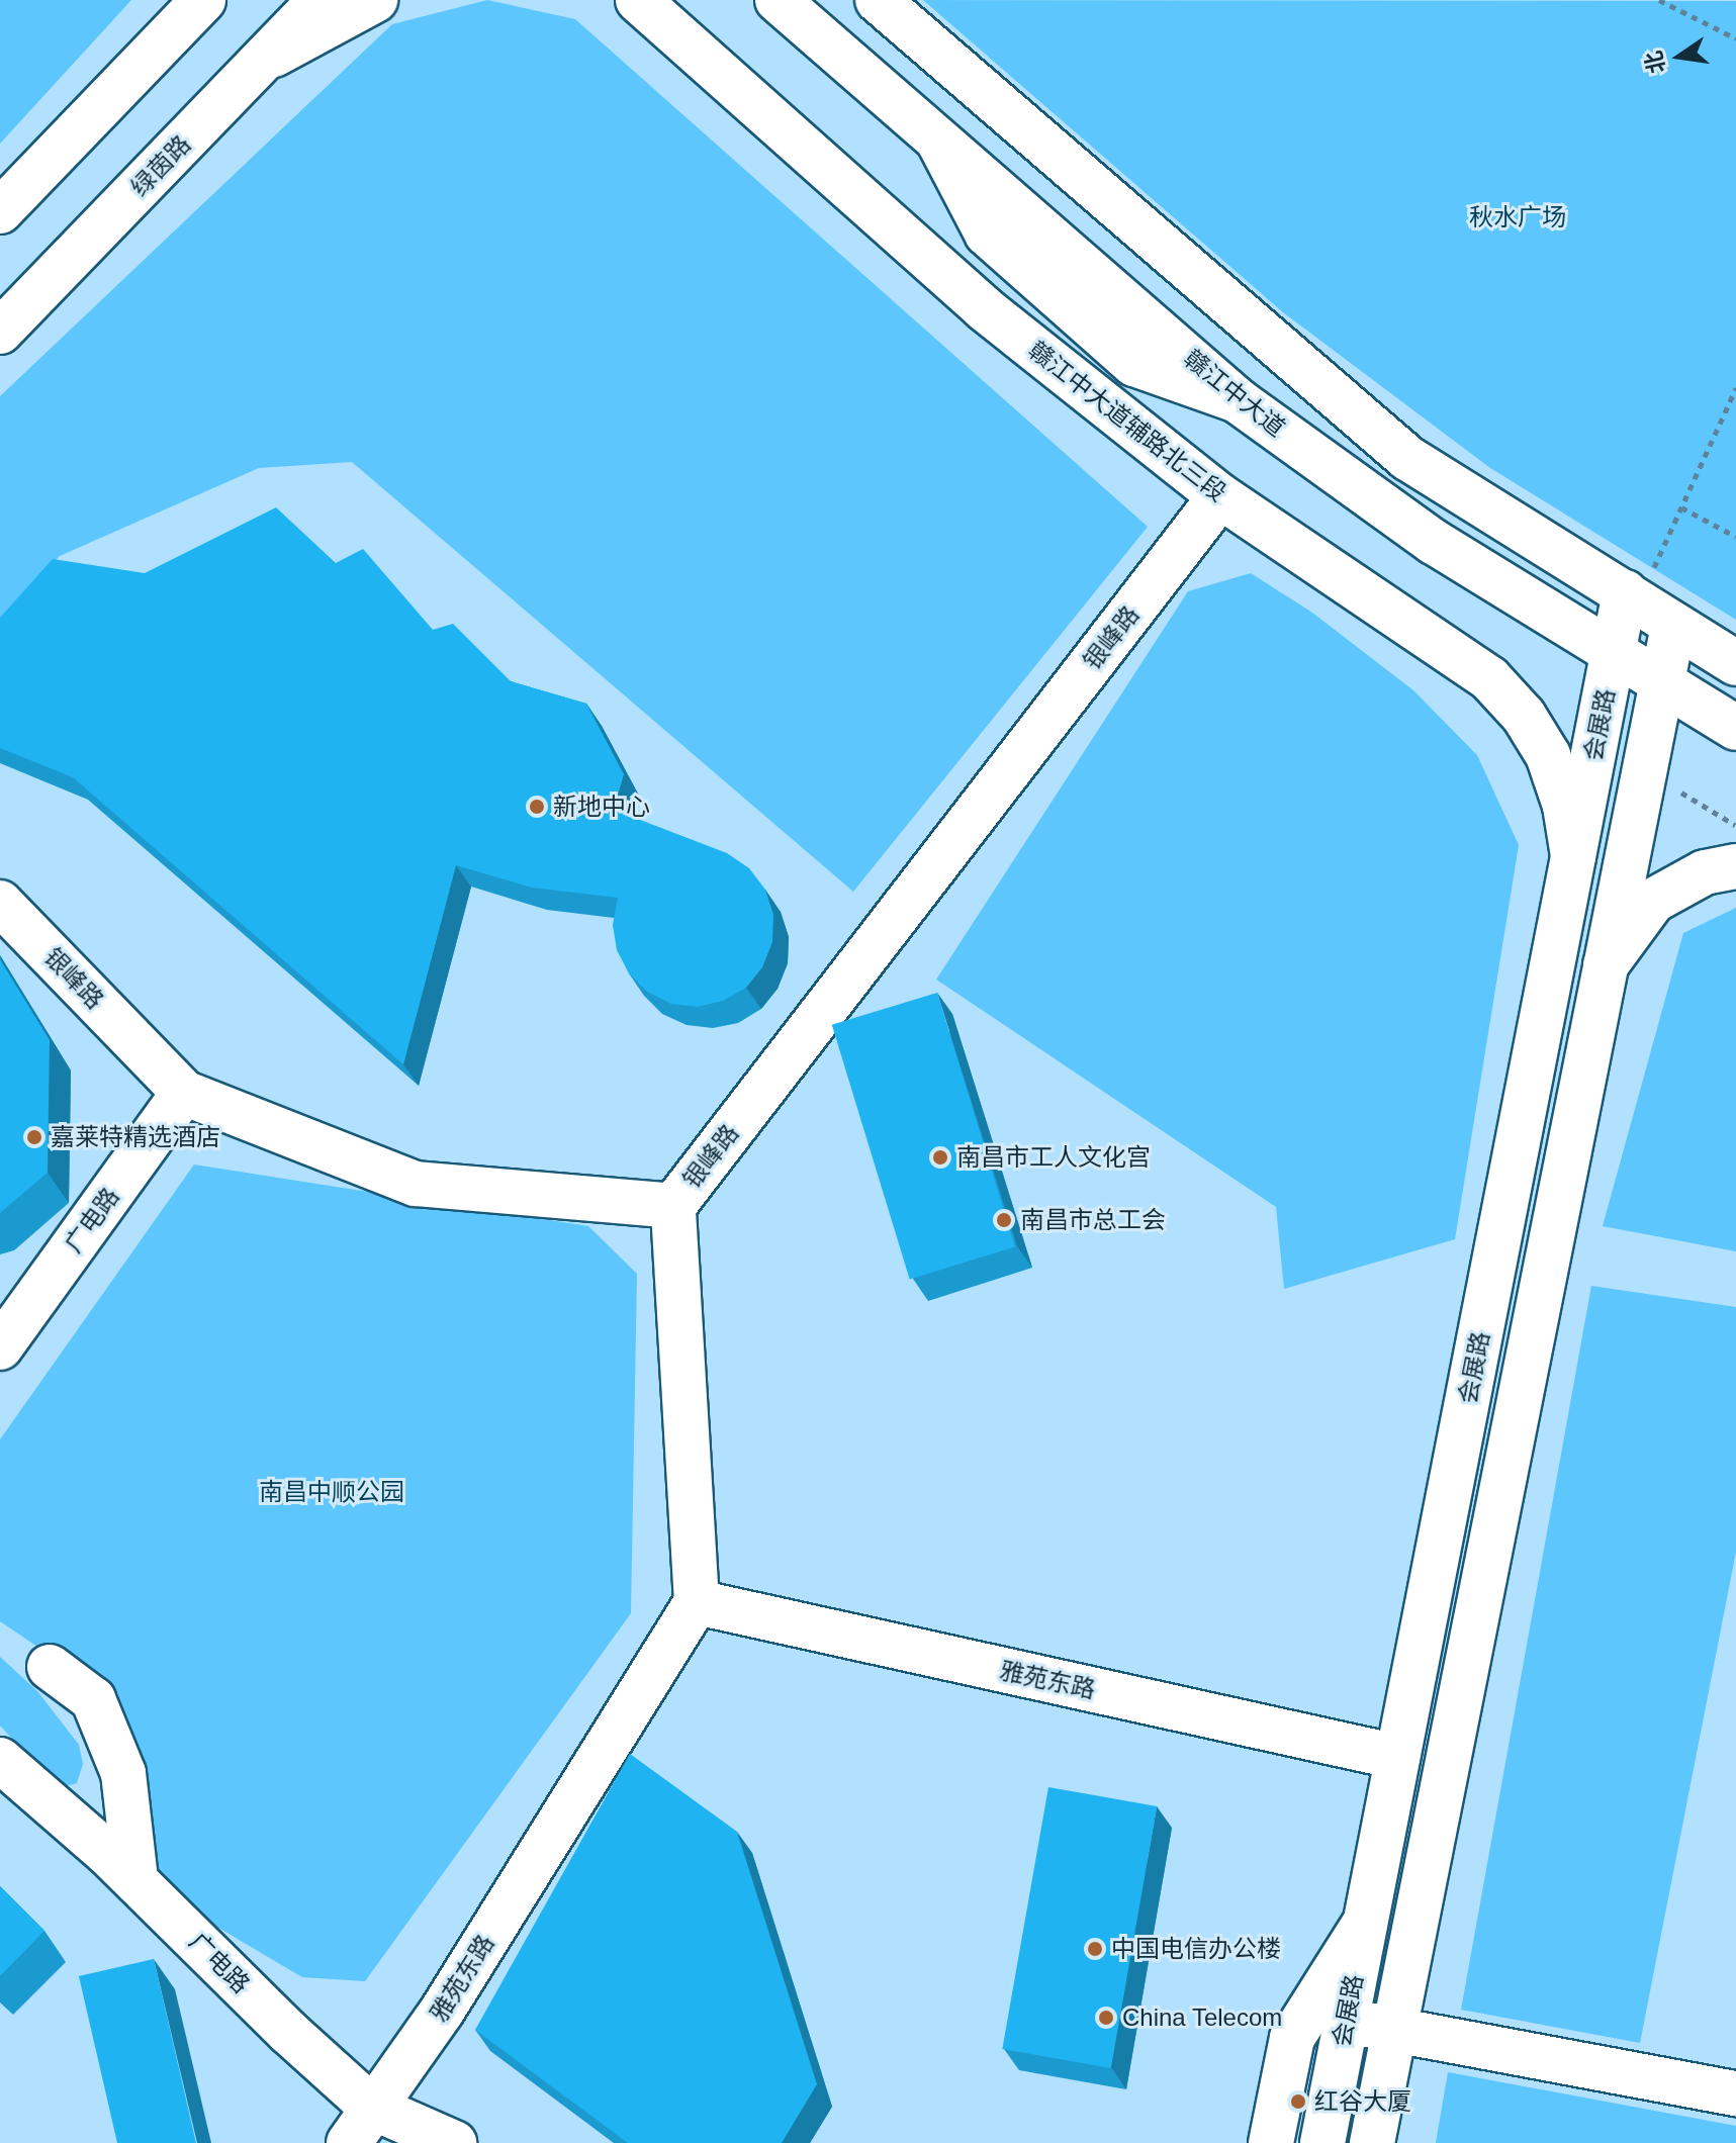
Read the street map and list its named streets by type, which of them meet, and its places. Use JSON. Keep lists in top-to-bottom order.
{
  "streets": {
    "street": [
      "绿茵路",
      "赣江中大道",
      "赣江中大道辅路北三段",
      "银峰路",
      "会展路",
      "广电路",
      "雅苑东路"
    ]
  },
  "crossings": [
    ["赣江中大道", "会展路"],
    ["赣江中大道辅路北三段", "银峰路"],
    ["赣江中大道辅路北三段", "会展路"],
    ["银峰路", "广电路"],
    ["会展路", "雅苑东路"],
    ["广电路", "雅苑东路"]
  ],
  "parks": ["秋水广场", "南昌中顺公园"],
  "places": [
    "新地中心",
    "嘉莱特精选酒店",
    "南昌市工人文化宫",
    "南昌市总工会",
    "中国电信办公楼",
    "China Telecom",
    "红谷大厦"
  ],
  "north": "left"
}
